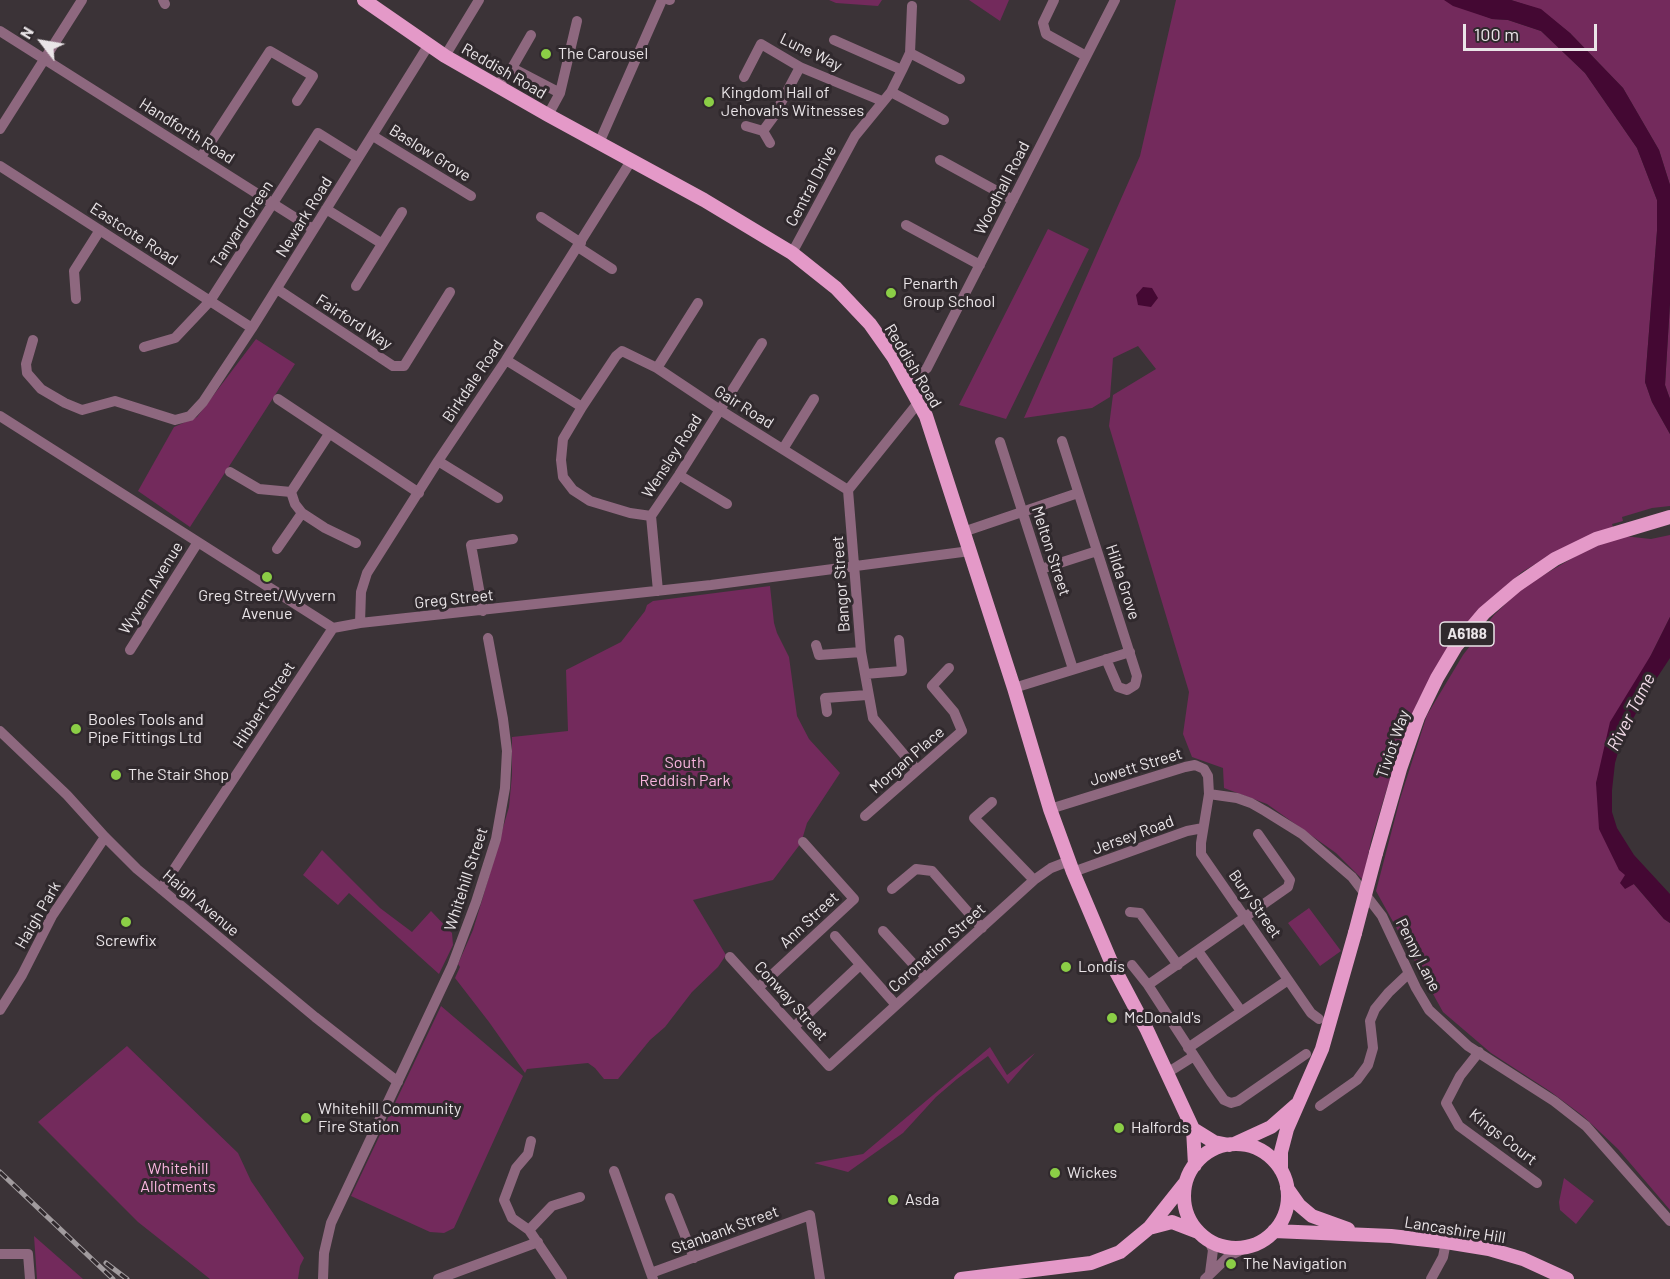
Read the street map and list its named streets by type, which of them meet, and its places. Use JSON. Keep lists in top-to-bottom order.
{
  "streets": {
    "main road": [
      "Reddish Road",
      "A6188",
      "Tiviot Way",
      "Lancashire Hill"
    ],
    "street": [
      "Lune Way",
      "Handforth Road",
      "Baslow Grove",
      "Central Drive",
      "Woodhall Road",
      "Newark Road",
      "Tanyard Green",
      "Eastcote Road",
      "Fairford Way",
      "Birkdale Road",
      "Gair Road",
      "Wensley Road",
      "Melton Street",
      "Hilda Grove",
      "Bangor Street",
      "Wyvern Avenue",
      "Greg Street",
      "Hibbert Street",
      "Morgan Place",
      "Jowett Street",
      "Jersey Road",
      "Whitehill Street",
      "Haigh Avenue",
      "Bury Street",
      "Haigh Park",
      "Ann Street",
      "Coronation Street",
      "Penny Lane",
      "Conway Street",
      "Kings Court",
      "Stanbank Street"
    ]
  },
  "crossings": [
    ["Lune Way", "Central Drive"],
    ["Reddish Road", "Central Drive"],
    ["Reddish Road", "Woodhall Road"],
    ["Reddish Road", "Newark Road"],
    ["Reddish Road", "Birkdale Road"],
    ["Reddish Road", "Greg Street"],
    ["Reddish Road", "Jowett Street"],
    ["Reddish Road", "Jersey Road"],
    ["Reddish Road", "Coronation Street"],
    ["Handforth Road", "Newark Road"],
    ["Handforth Road", "Tanyard Green"],
    ["Baslow Grove", "Newark Road"],
    ["Newark Road", "Tanyard Green"],
    ["Newark Road", "Eastcote Road"],
    ["Newark Road", "Fairford Way"],
    ["Tanyard Green", "Eastcote Road"],
    ["Birkdale Road", "Greg Street"],
    ["Gair Road", "Wensley Road"],
    ["Gair Road", "Bangor Street"],
    ["Wensley Road", "Greg Street"],
    ["Bangor Street", "Greg Street"],
    ["Bangor Street", "Morgan Place"],
    ["Greg Street", "Hibbert Street"],
    ["Hibbert Street", "Haigh Avenue"],
    ["Tiviot Way", "Lancashire Hill"],
    ["Jowett Street", "Bury Street"],
    ["Jowett Street", "Penny Lane"],
    ["Jersey Road", "Bury Street"],
    ["Jersey Road", "Coronation Street"],
    ["Whitehill Street", "Haigh Avenue"],
    ["Haigh Avenue", "Haigh Park"],
    ["Bury Street", "Penny Lane"],
    ["Ann Street", "Conway Street"],
    ["Coronation Street", "Conway Street"],
    ["Penny Lane", "Kings Court"]
  ],
  "water": ["River Tame"],
  "parks": ["South Reddish Park", "Whitehill Allotments"],
  "places": [
    "The Carousel",
    "Kingdom Hall of Jehovah's Witnesses",
    "Penarth Group School",
    "Greg Street/Wyvern Avenue",
    "Booles Tools and Pipe Fittings Ltd",
    "The Stair Shop",
    "Screwfix",
    "Londis",
    "McDonald's",
    "Whitehill Community Fire Station",
    "Halfords",
    "Wickes",
    "Asda",
    "The Navigation"
  ],
  "scale_bar": "100 m",
  "north": "top left"
}
